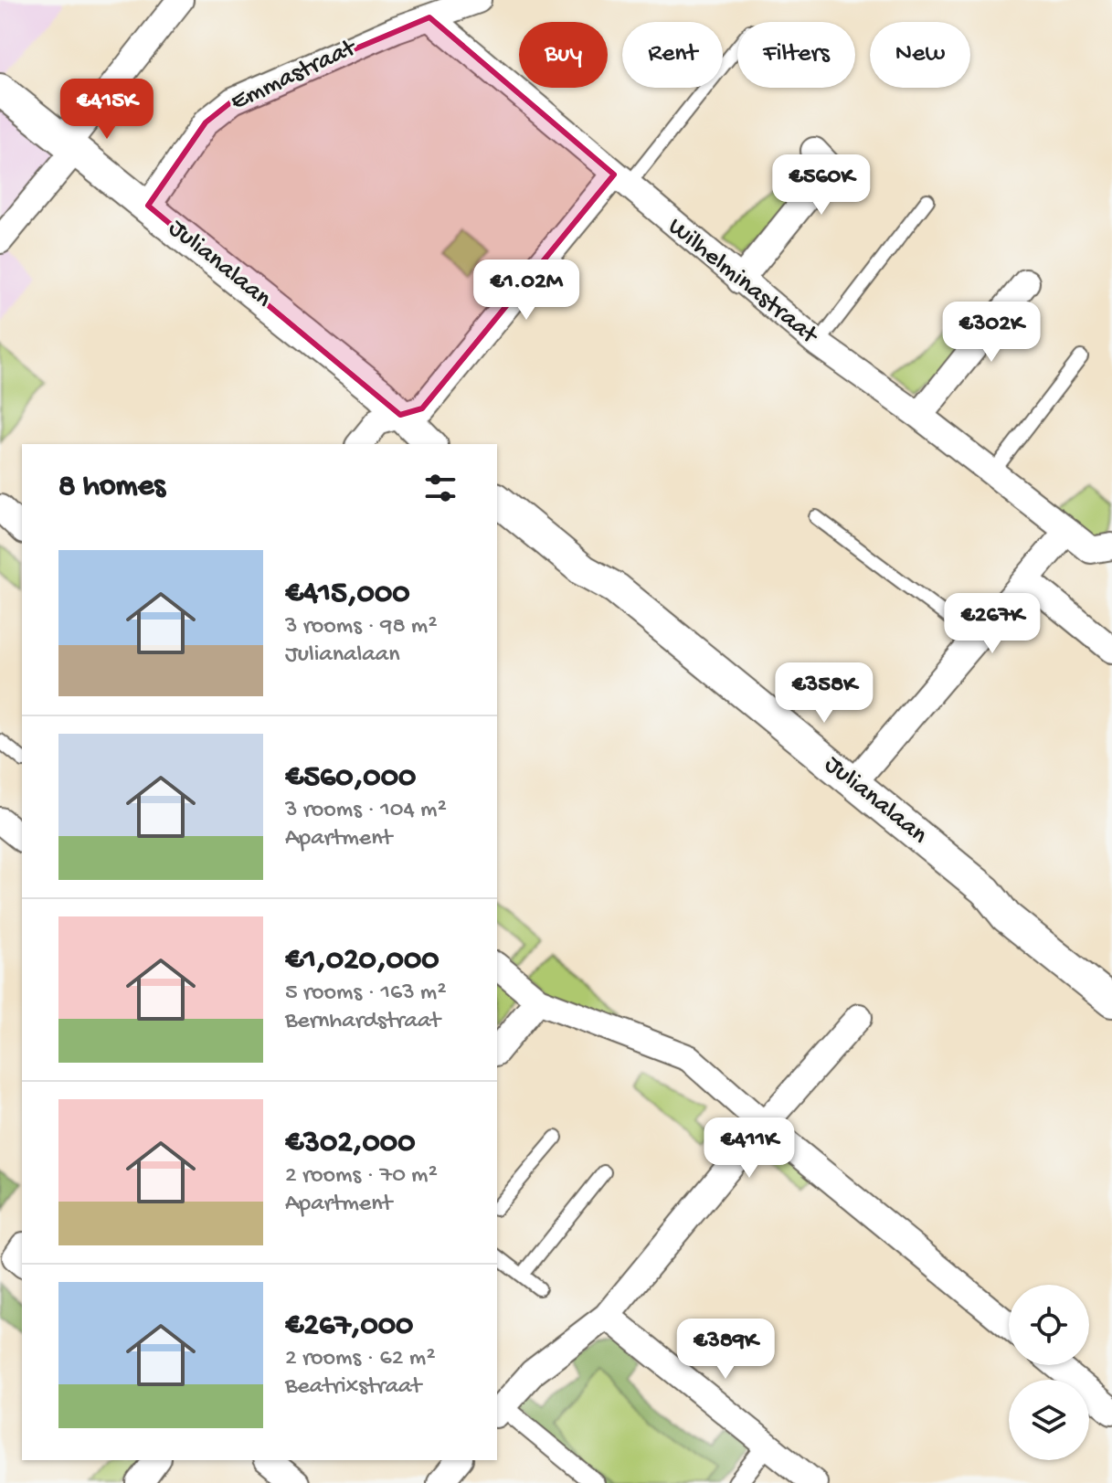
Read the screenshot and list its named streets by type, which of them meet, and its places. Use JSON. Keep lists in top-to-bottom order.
{
  "streets": {
    "street": ["Emmastraat", "Julianalaan", "Wilhelminastraat"]
  },
  "crossings": [
    ["Emmastraat", "Julianalaan"],
    ["Emmastraat", "Wilhelminastraat"]
  ],
  "page": {
    "chip": [
      "Buy",
      "Rent",
      "Filters",
      "New"
    ],
    "price": [
      "€415K",
      "€560K",
      "€1.02M",
      "€302K",
      "€267K",
      "€358K",
      "€411K",
      "€389K"
    ],
    "heading": "8 homes",
    "list": [
      {
        "name": "€415,000",
        "note": "3 rooms · 98 m² · Julianalaan"
      },
      {
        "name": "€560,000",
        "note": "3 rooms · 104 m² · Apartment"
      },
      {
        "name": "€1,020,000",
        "note": "5 rooms · 163 m² · Bernhardstraat"
      },
      {
        "name": "€302,000",
        "note": "2 rooms · 70 m² · Apartment"
      },
      {
        "name": "€267,000",
        "note": "2 rooms · 62 m² · Beatrixstraat"
      }
    ]
  }
}
